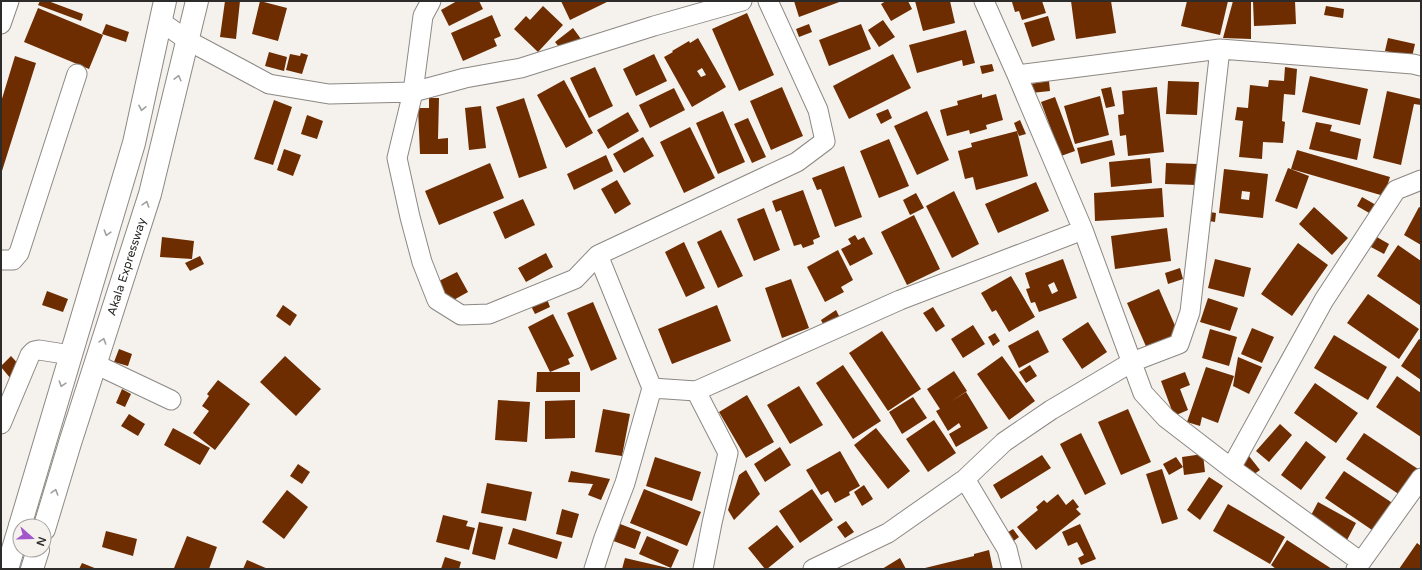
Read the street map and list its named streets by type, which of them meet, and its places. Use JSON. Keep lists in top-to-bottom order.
{
  "streets": {
    "main road": ["Akala Expressway"]
  },
  "north": "right"
}
